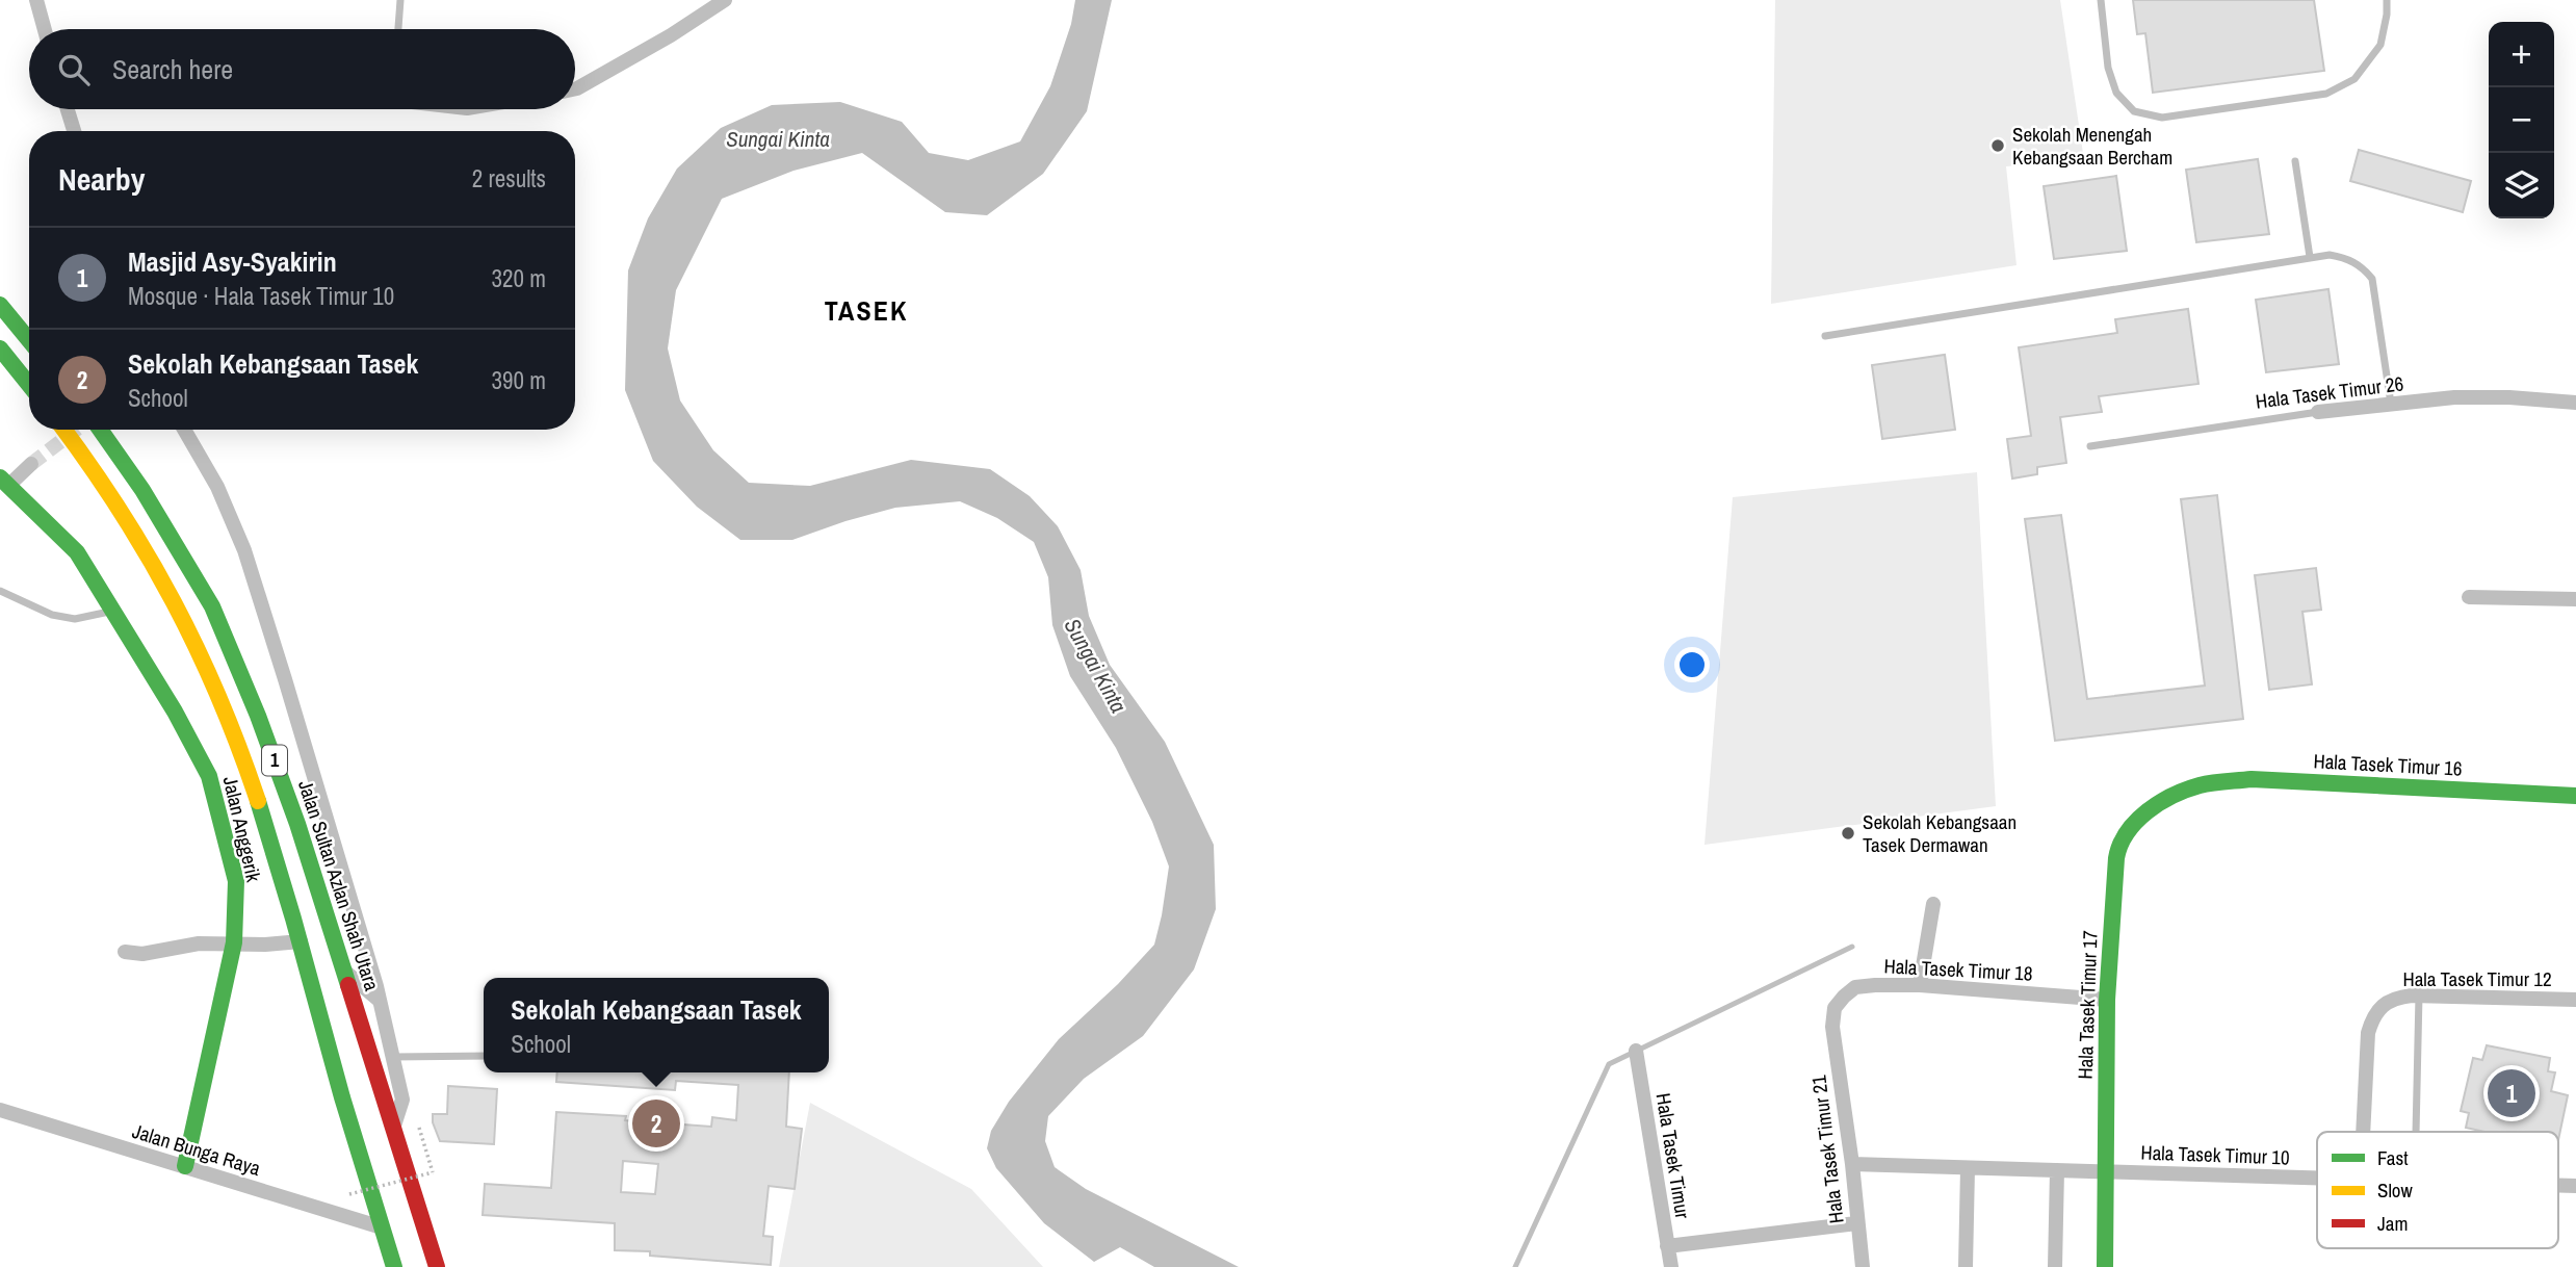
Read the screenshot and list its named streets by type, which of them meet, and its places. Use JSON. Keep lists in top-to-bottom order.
{
  "streets": {
    "main road": [
      "1",
      "Hala Tasek Timur 16",
      "Jalan Anggerik",
      "Jalan Sultan Azlan Shah Utara",
      "Hala Tasek Timur 17"
    ],
    "street": [
      "Hala Tasek Timur 26",
      "Hala Tasek Timur 18",
      "Hala Tasek Timur 12",
      "Jalan Bunga Raya",
      "Hala Tasek Timur 21",
      "Hala Tasek Timur 10",
      "Hala Tasek Timur"
    ]
  },
  "crossings": [
    ["1", "Jalan Bunga Raya"],
    ["Hala Tasek Timur 16", "Hala Tasek Timur 17"],
    ["Jalan Anggerik", "Jalan Bunga Raya"],
    ["Hala Tasek Timur 18", "Hala Tasek Timur 17"],
    ["Hala Tasek Timur 18", "Hala Tasek Timur 21"],
    ["Hala Tasek Timur 17", "Hala Tasek Timur 10"],
    ["Hala Tasek Timur 21", "Hala Tasek Timur 10"]
  ],
  "districts": ["TASEK"],
  "water": ["Sungai Kinta"],
  "places": ["Sekolah Menengah Kebangsaan Bercham", "Sekolah Kebangsaan Tasek Dermawan"],
  "legend": ["Fast", "Slow", "Jam"],
  "page": {
    "map_buttons": ["+", "−"],
    "search": "Search here",
    "heading": ["Nearby", "2 results"],
    "list": [
      {
        "mark": "1",
        "name": "Masjid Asy-Syakirin",
        "note": "Mosque · Hala Tasek Timur 10",
        "value": "320 m"
      },
      {
        "mark": "2",
        "name": "Sekolah Kebangsaan Tasek",
        "note": "School",
        "value": "390 m"
      }
    ],
    "popup": ["Sekolah Kebangsaan Tasek", "School"],
    "pins": ["1", "2"]
  }
}
